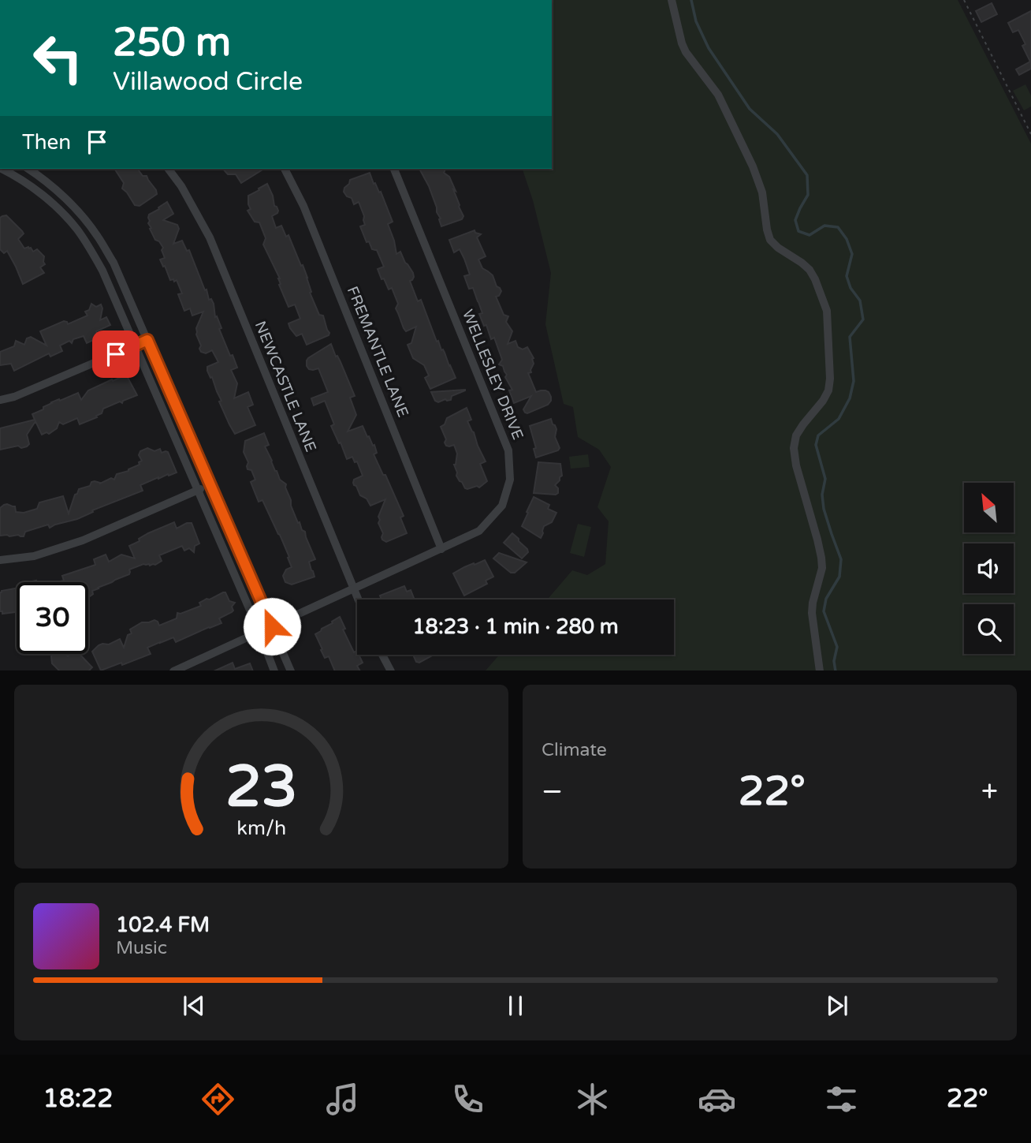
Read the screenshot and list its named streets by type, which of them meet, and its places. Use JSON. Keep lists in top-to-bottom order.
{
  "streets": {
    "street": ["FREMANTLE LANE", "WELLESLEY DRIVE", "NEWCASTLE LANE"]
  },
  "crossings": [
    ["FREMANTLE LANE", "WELLESLEY DRIVE"],
    ["WELLESLEY DRIVE", "NEWCASTLE LANE"]
  ],
  "north": "top left",
  "page": {
    "turn": ["250 m", "Villawood Circle"],
    "then": "Then",
    "limit": "30",
    "trip": "18:23 · 1 min · 280 m",
    "tile": "Climate",
    "heat": ["−", "22°", "+"],
    "song": ["102.4 FM", "Music"],
    "tabs": ["18:22", "22°"],
    "gauge": ["23", "km/h"]
  }
}
